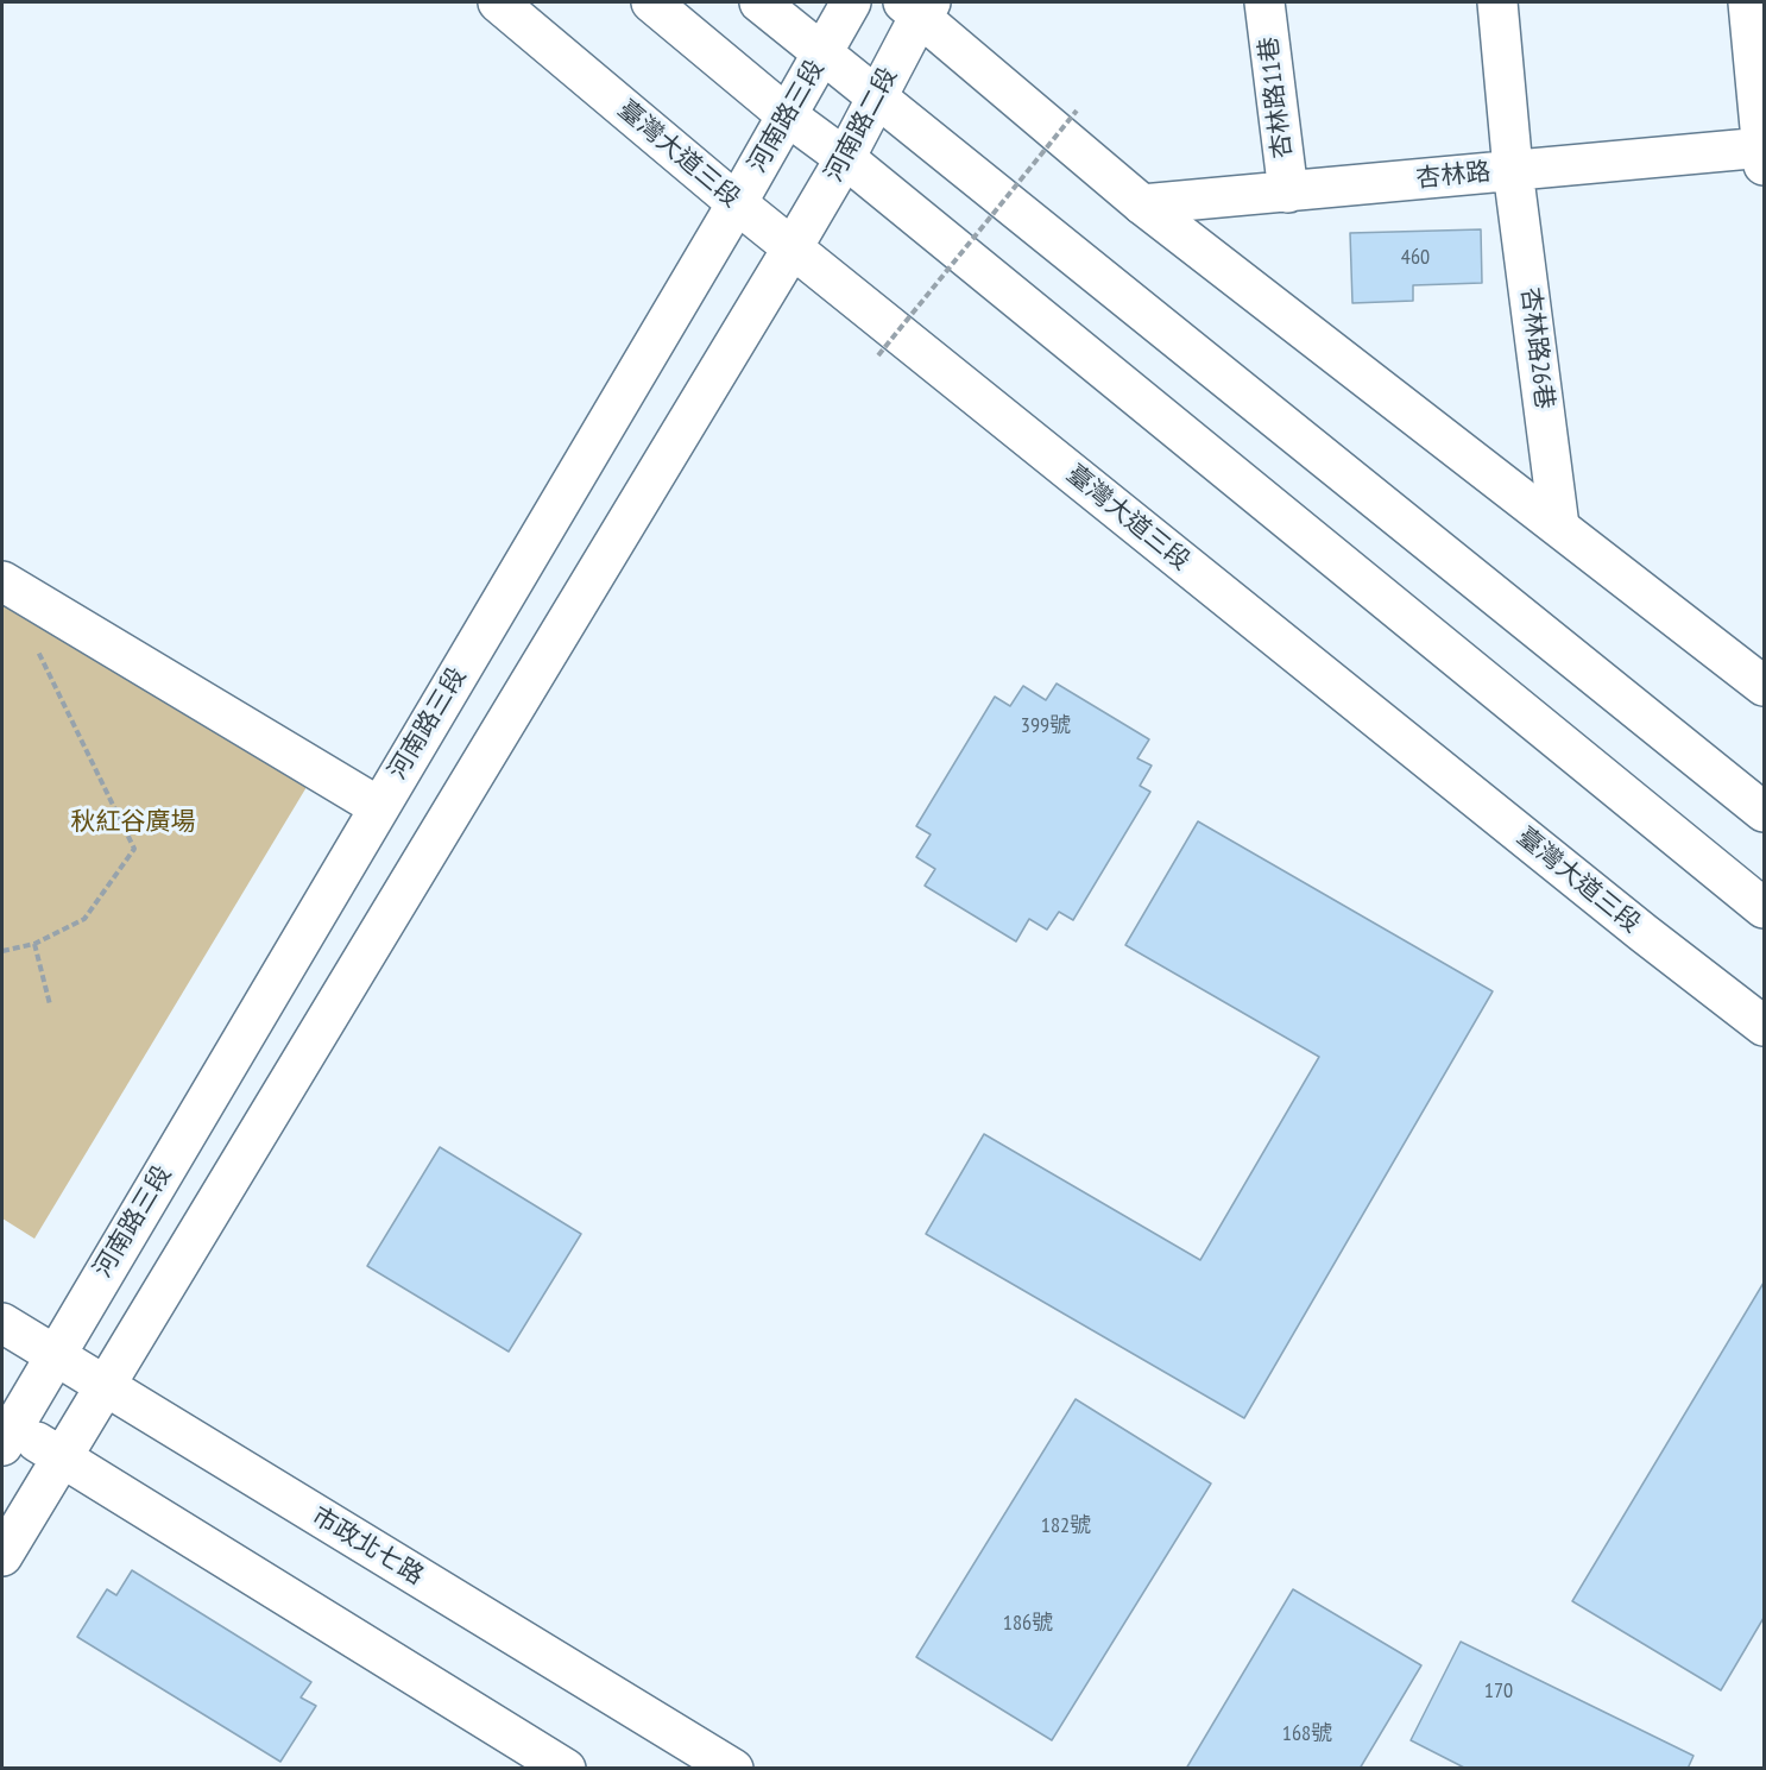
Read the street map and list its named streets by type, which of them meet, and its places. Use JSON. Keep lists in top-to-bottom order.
{
  "streets": {
    "street": [
      "杏林路11巷",
      "河南路三段",
      "河南路二段",
      "臺灣大道三段",
      "杏林路",
      "杏林路26巷",
      "市政北七路"
    ]
  },
  "crossings": [
    ["杏林路11巷", "杏林路"],
    ["河南路三段", "臺灣大道三段"],
    ["河南路三段", "市政北七路"],
    ["河南路二段", "臺灣大道三段"],
    ["杏林路", "杏林路26巷"]
  ],
  "parks": ["秋紅谷廣場"],
  "house_numbers": [
    "460",
    "399號",
    "182號",
    "186號",
    "170",
    "168號"
  ]
}
